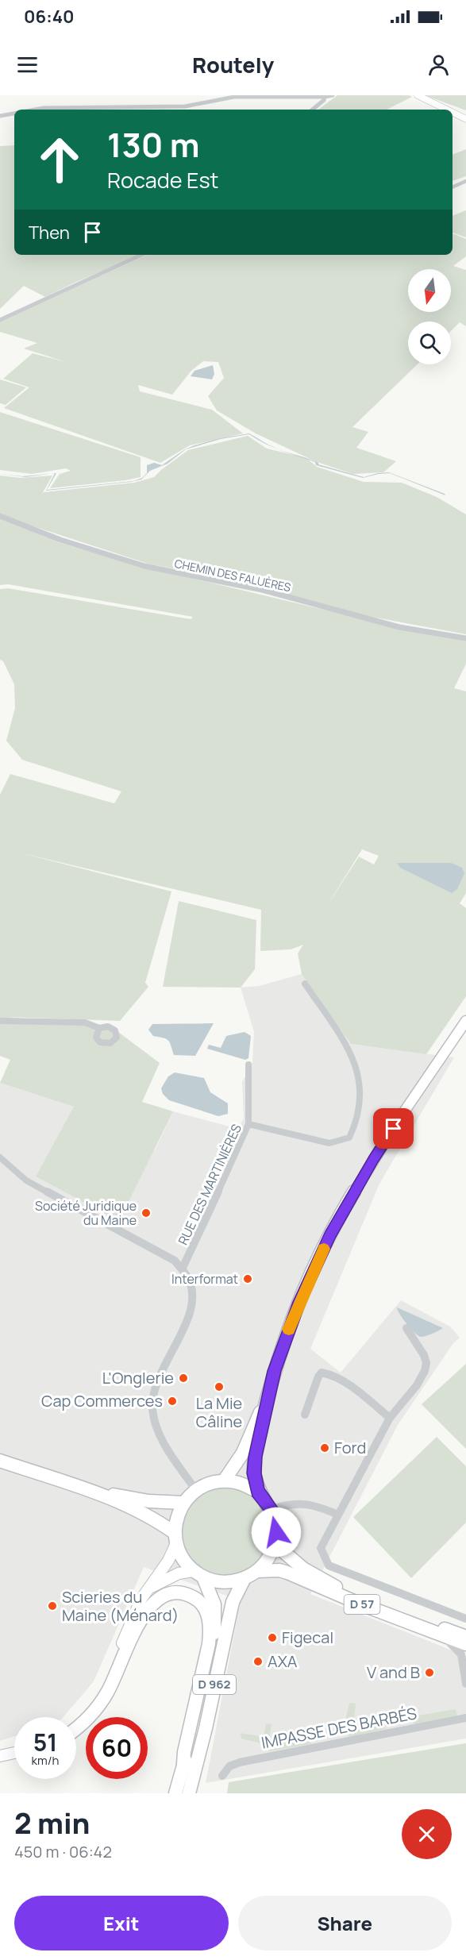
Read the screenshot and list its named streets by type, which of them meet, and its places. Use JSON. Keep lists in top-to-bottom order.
{
  "streets": {
    "main road": ["D 57", "D 962"],
    "street": ["CHEMIN DES FALUÈRES", "RUE DES MARTINIÈRES", "IMPASSE DES BARBÉS"]
  },
  "crossings": [
    ["D 57", "D 962"]
  ],
  "places": [
    "Société Juridique du Maine",
    "Interformat",
    "L'Onglerie",
    "La Mie Câline",
    "Cap Commerces",
    "Ford",
    "Scieries du Maine (Ménard)",
    "Figecal",
    "AXA",
    "V and B"
  ],
  "north": "bottom",
  "page": {
    "status": "06:40",
    "header": "Routely",
    "turn": ["130 m", "Rocade Est"],
    "then": "Then",
    "speed": "51 km/h",
    "limit": "60",
    "heading": ["2 min", "450 m · 06:42"],
    "buttons": ["Exit", "Share"]
  }
}
